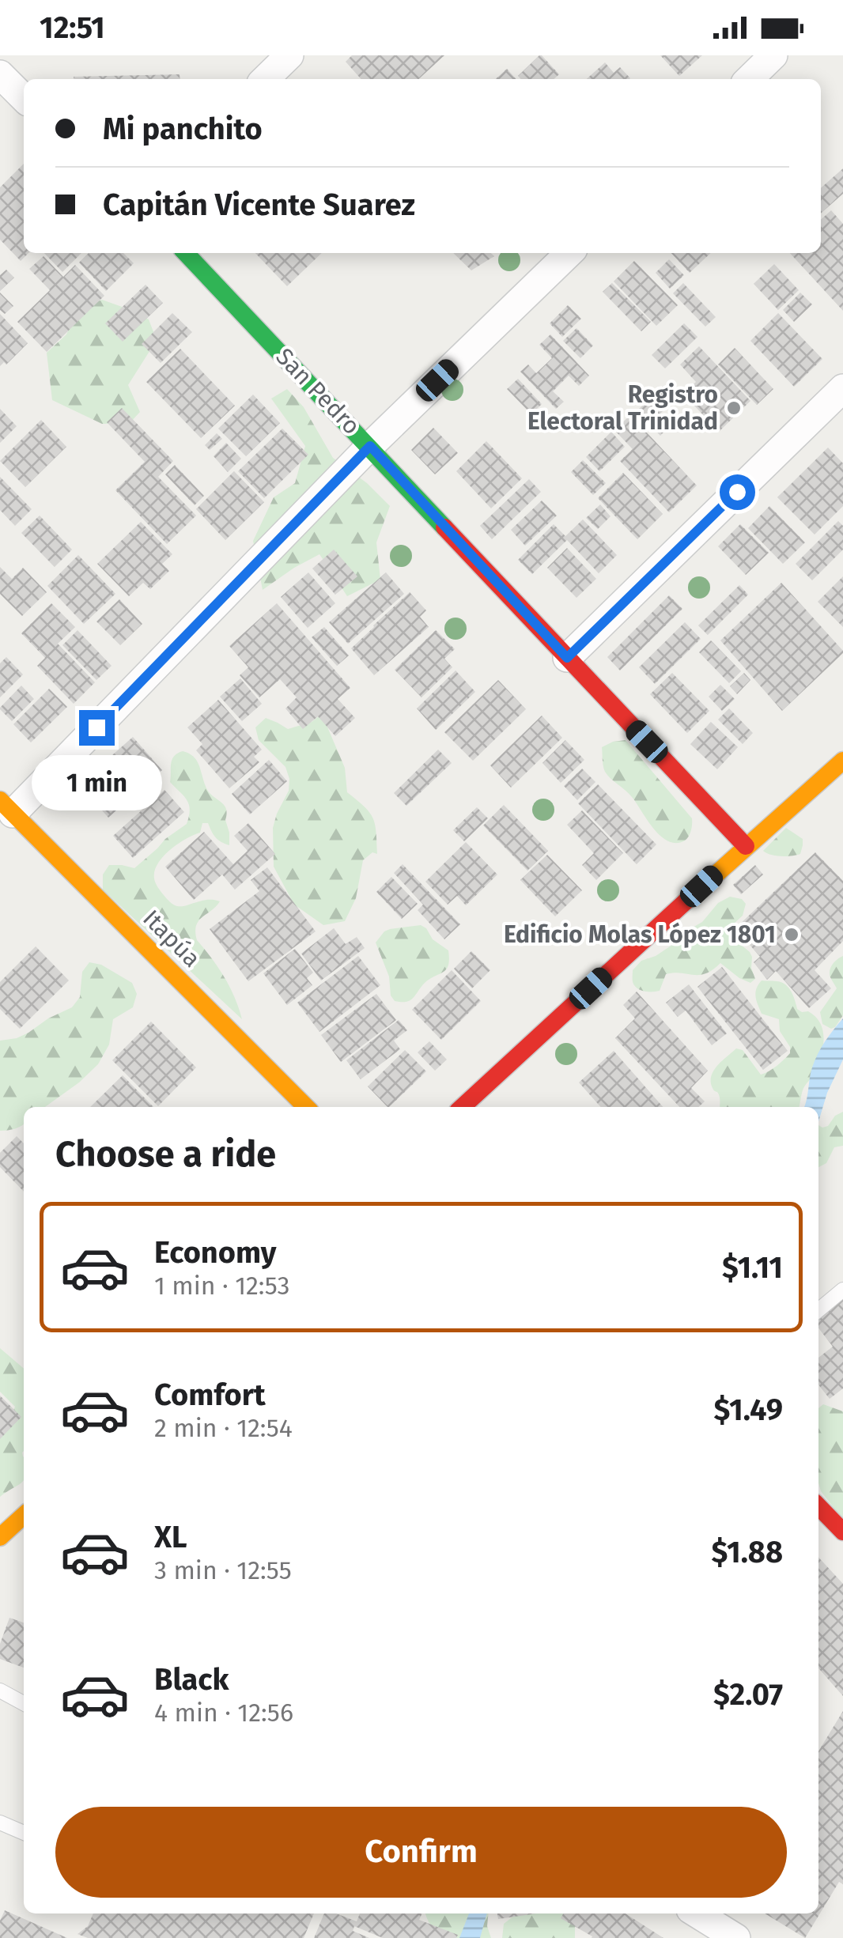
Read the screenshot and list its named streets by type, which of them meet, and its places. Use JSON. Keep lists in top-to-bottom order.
{
  "streets": {
    "street": ["San Pedro", "Itapúa"]
  },
  "places": ["Registro Electoral Trinidad", "Edificio Molas López 1801"],
  "page": {
    "status": "12:51",
    "banner": ["Mi panchito", "Capitán Vicente Suarez"],
    "bubble": "1 min",
    "heading": "Choose a ride",
    "list": [
      {
        "name": "Economy",
        "note": "1 min · 12:53",
        "value": "$1.11"
      },
      {
        "name": "Comfort",
        "note": "2 min · 12:54",
        "value": "$1.49"
      },
      {
        "name": "XL",
        "note": "3 min · 12:55",
        "value": "$1.88"
      },
      {
        "name": "Black",
        "note": "4 min · 12:56",
        "value": "$2.07"
      }
    ],
    "buttons": "Confirm"
  }
}
